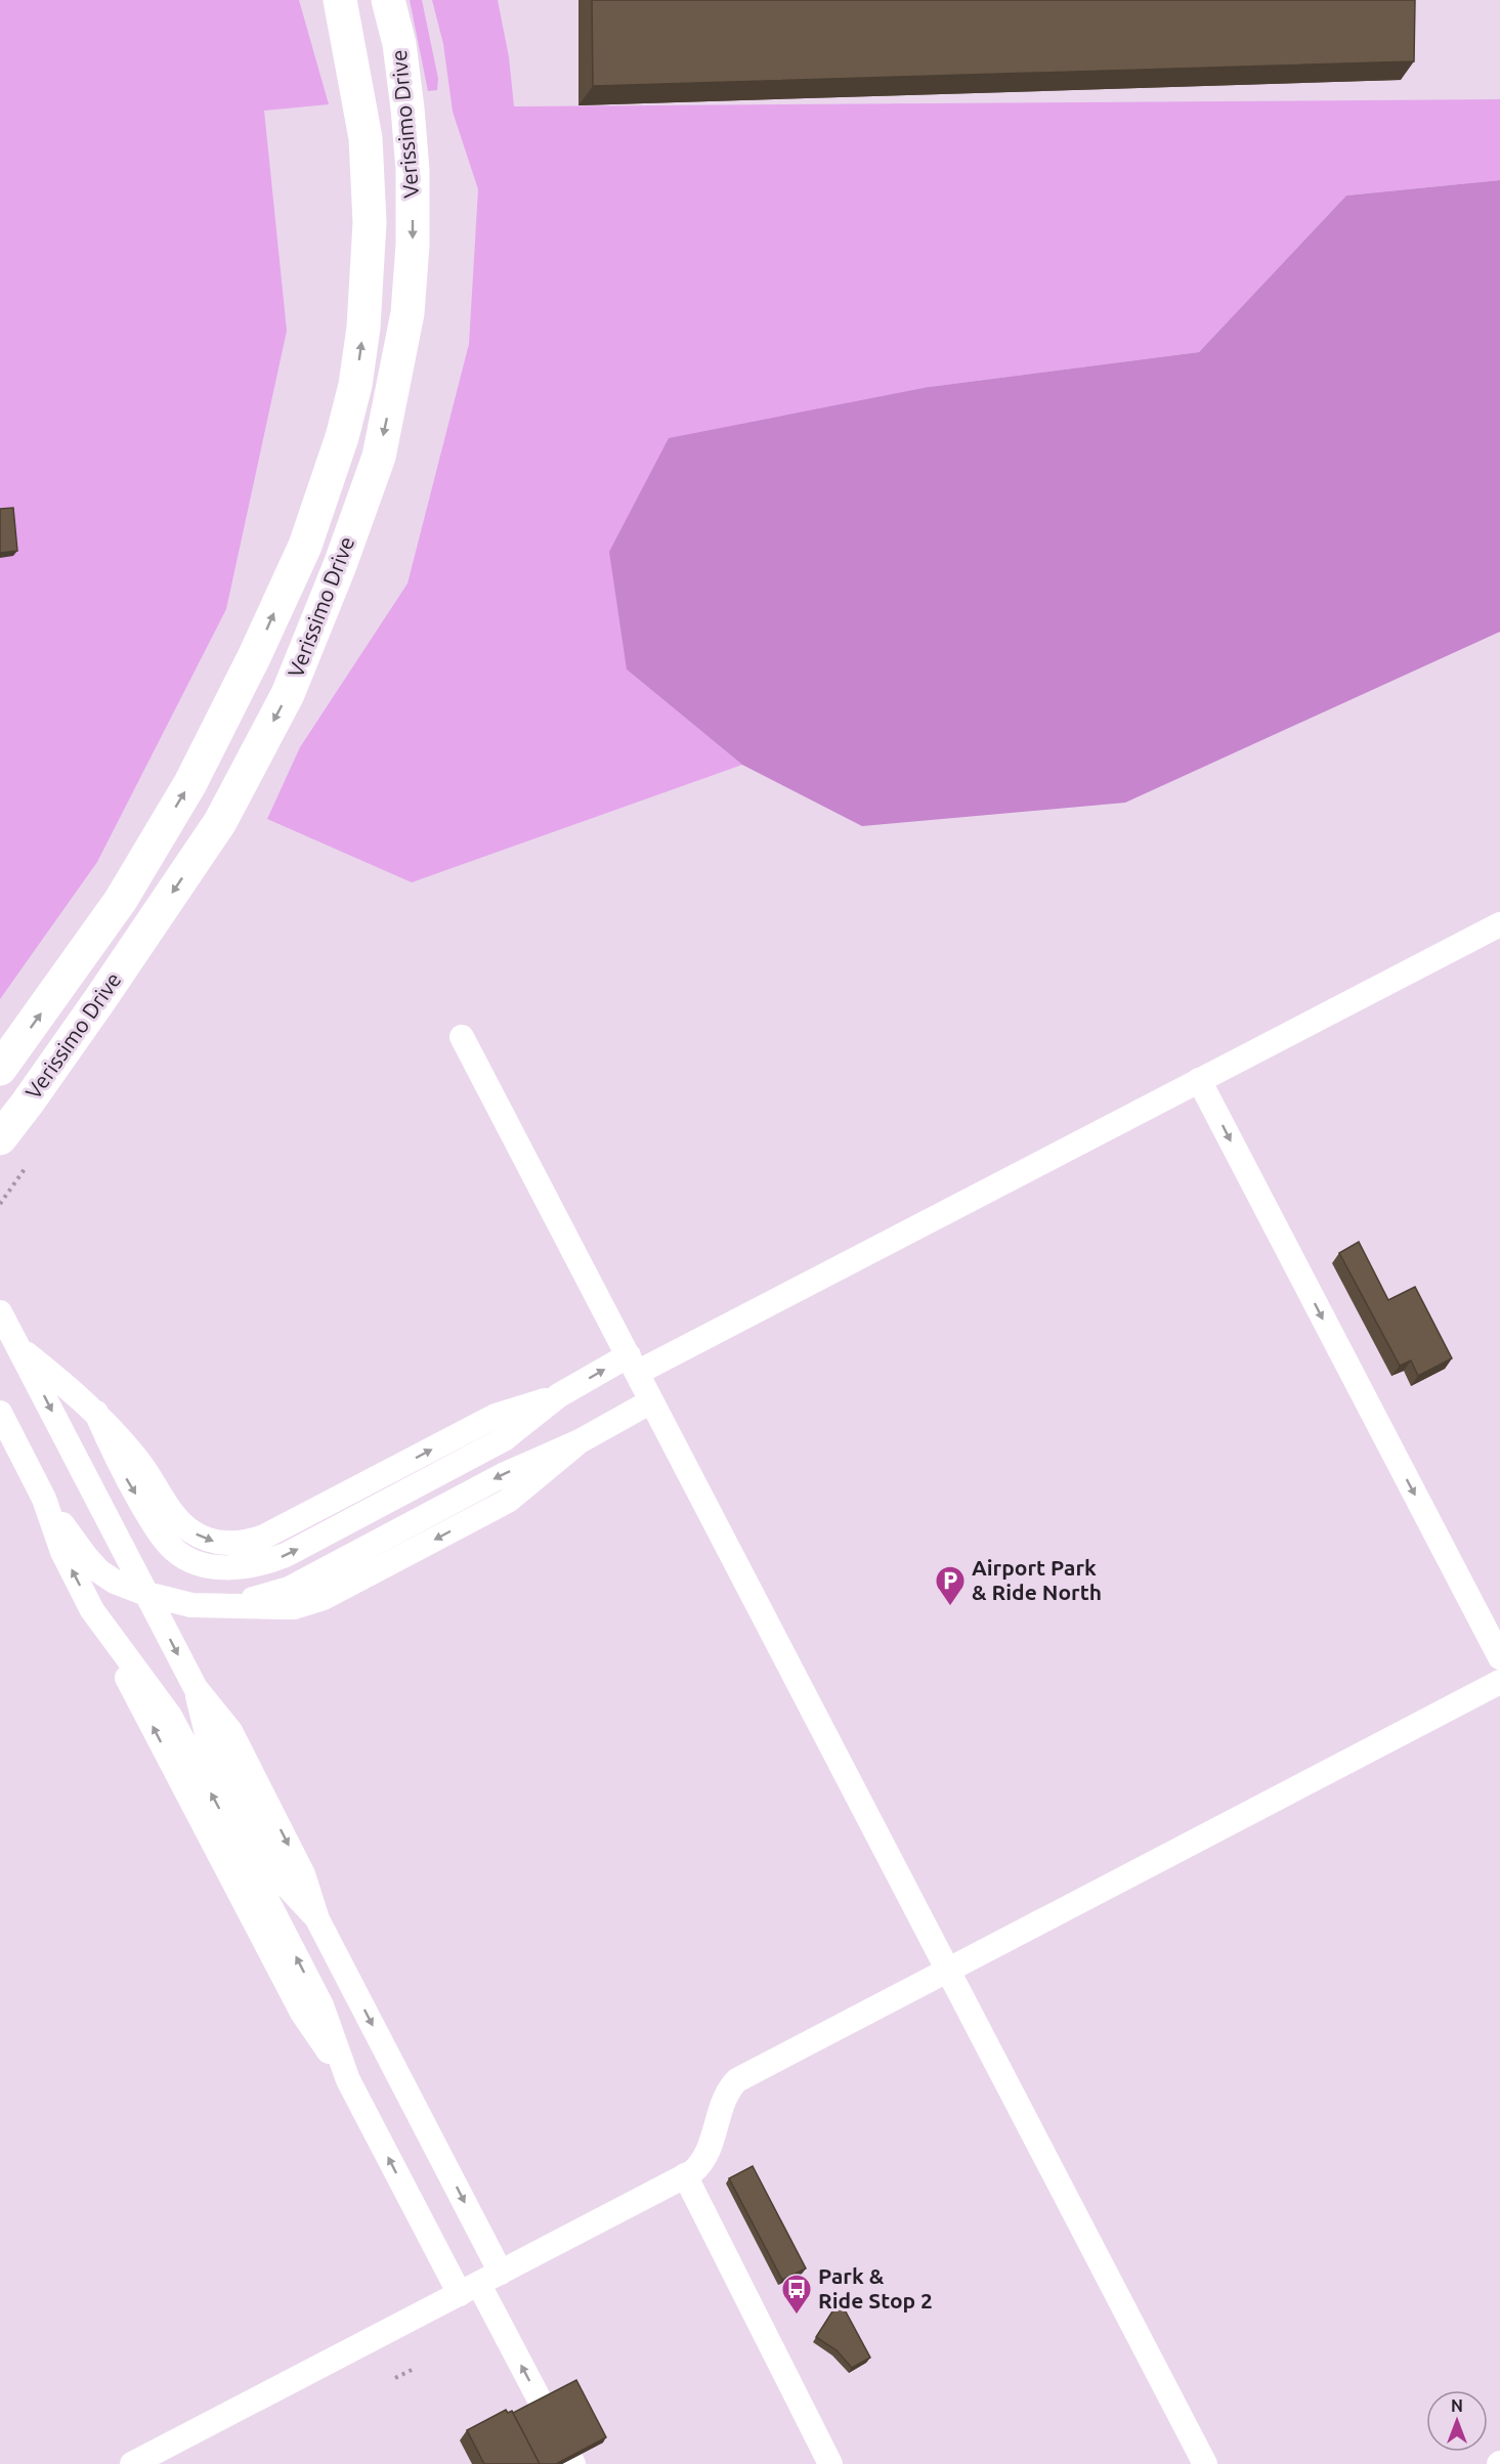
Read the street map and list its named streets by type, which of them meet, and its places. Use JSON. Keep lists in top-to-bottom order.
{
  "streets": {
    "street": ["Verissimo Drive"]
  },
  "places": {
    "parking": ["Airport Park & Ride North"],
    "bus stop": ["Park & Ride Stop 2"]
  },
  "north": "top"
}
